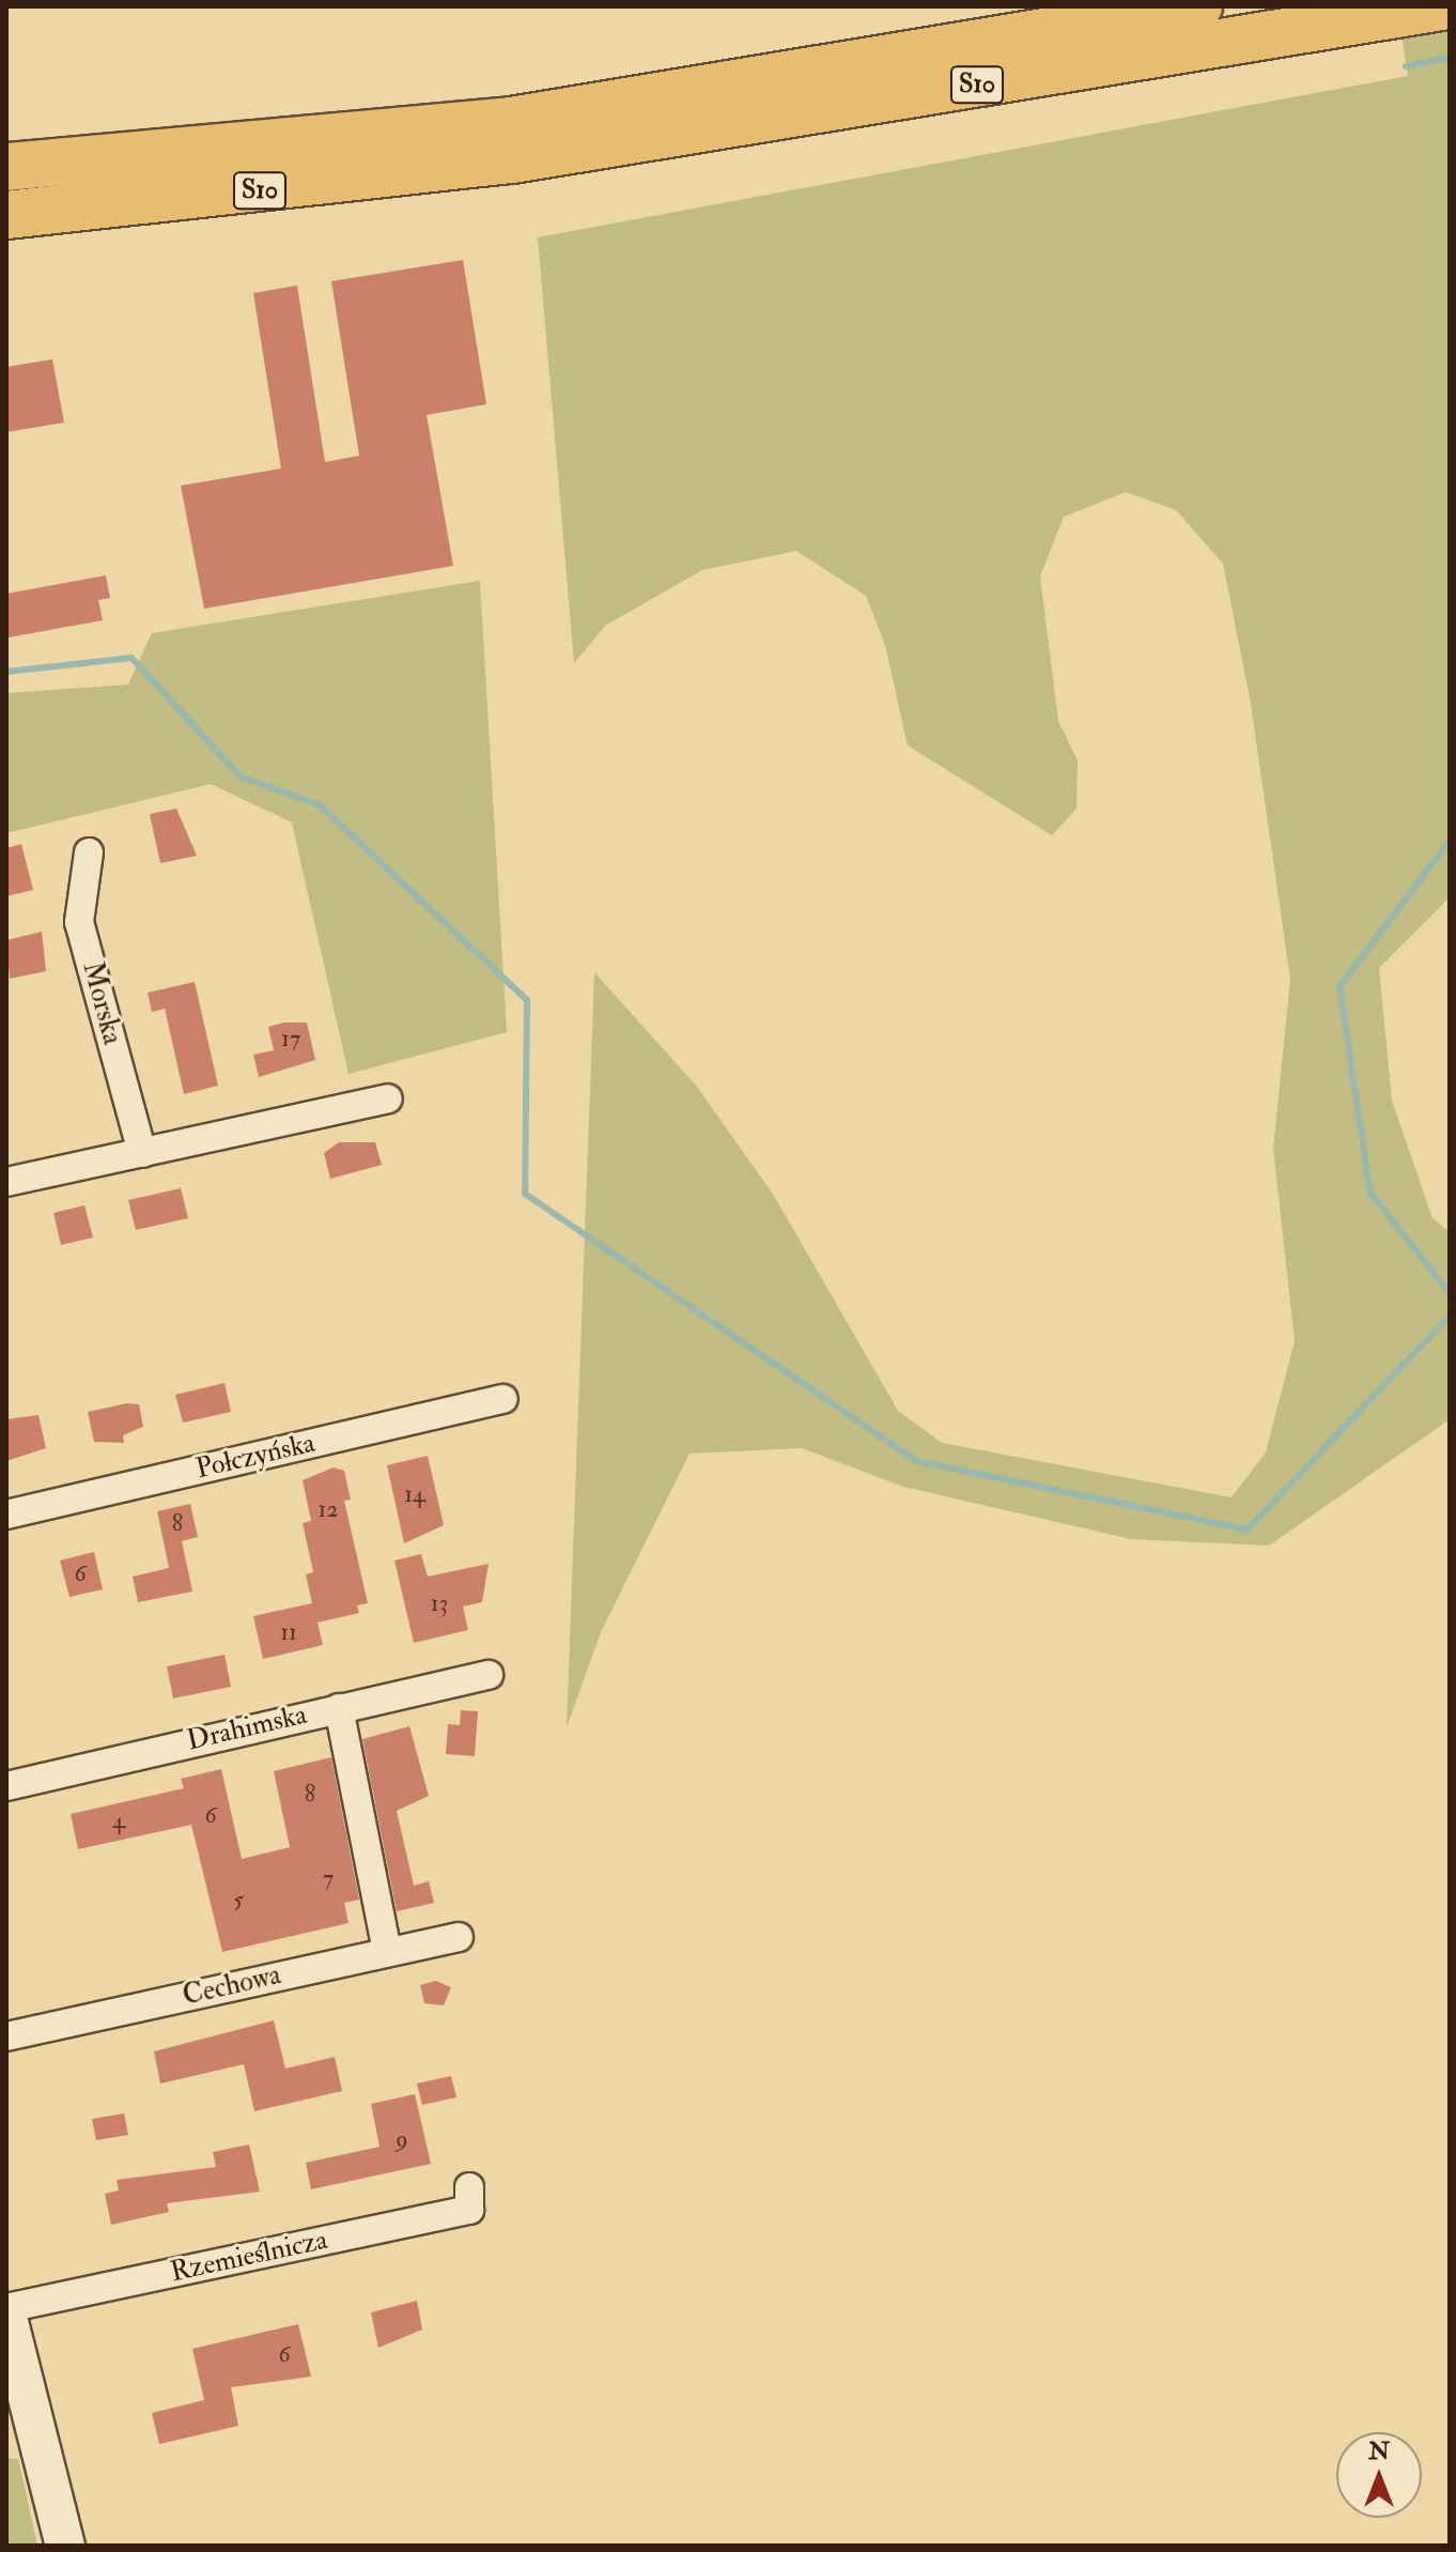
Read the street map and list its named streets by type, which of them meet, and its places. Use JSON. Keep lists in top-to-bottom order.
{
  "streets": {
    "highway": ["S10"],
    "street": [
      "Morska",
      "Połczyńska",
      "Drahimska",
      "Cechowa",
      "Rzemieślnicza"
    ]
  },
  "house_numbers": [
    "17",
    "14",
    "12",
    "8",
    "6",
    "13",
    "11",
    "8",
    "6",
    "4",
    "7",
    "5",
    "9",
    "6"
  ],
  "north": "top"
}
